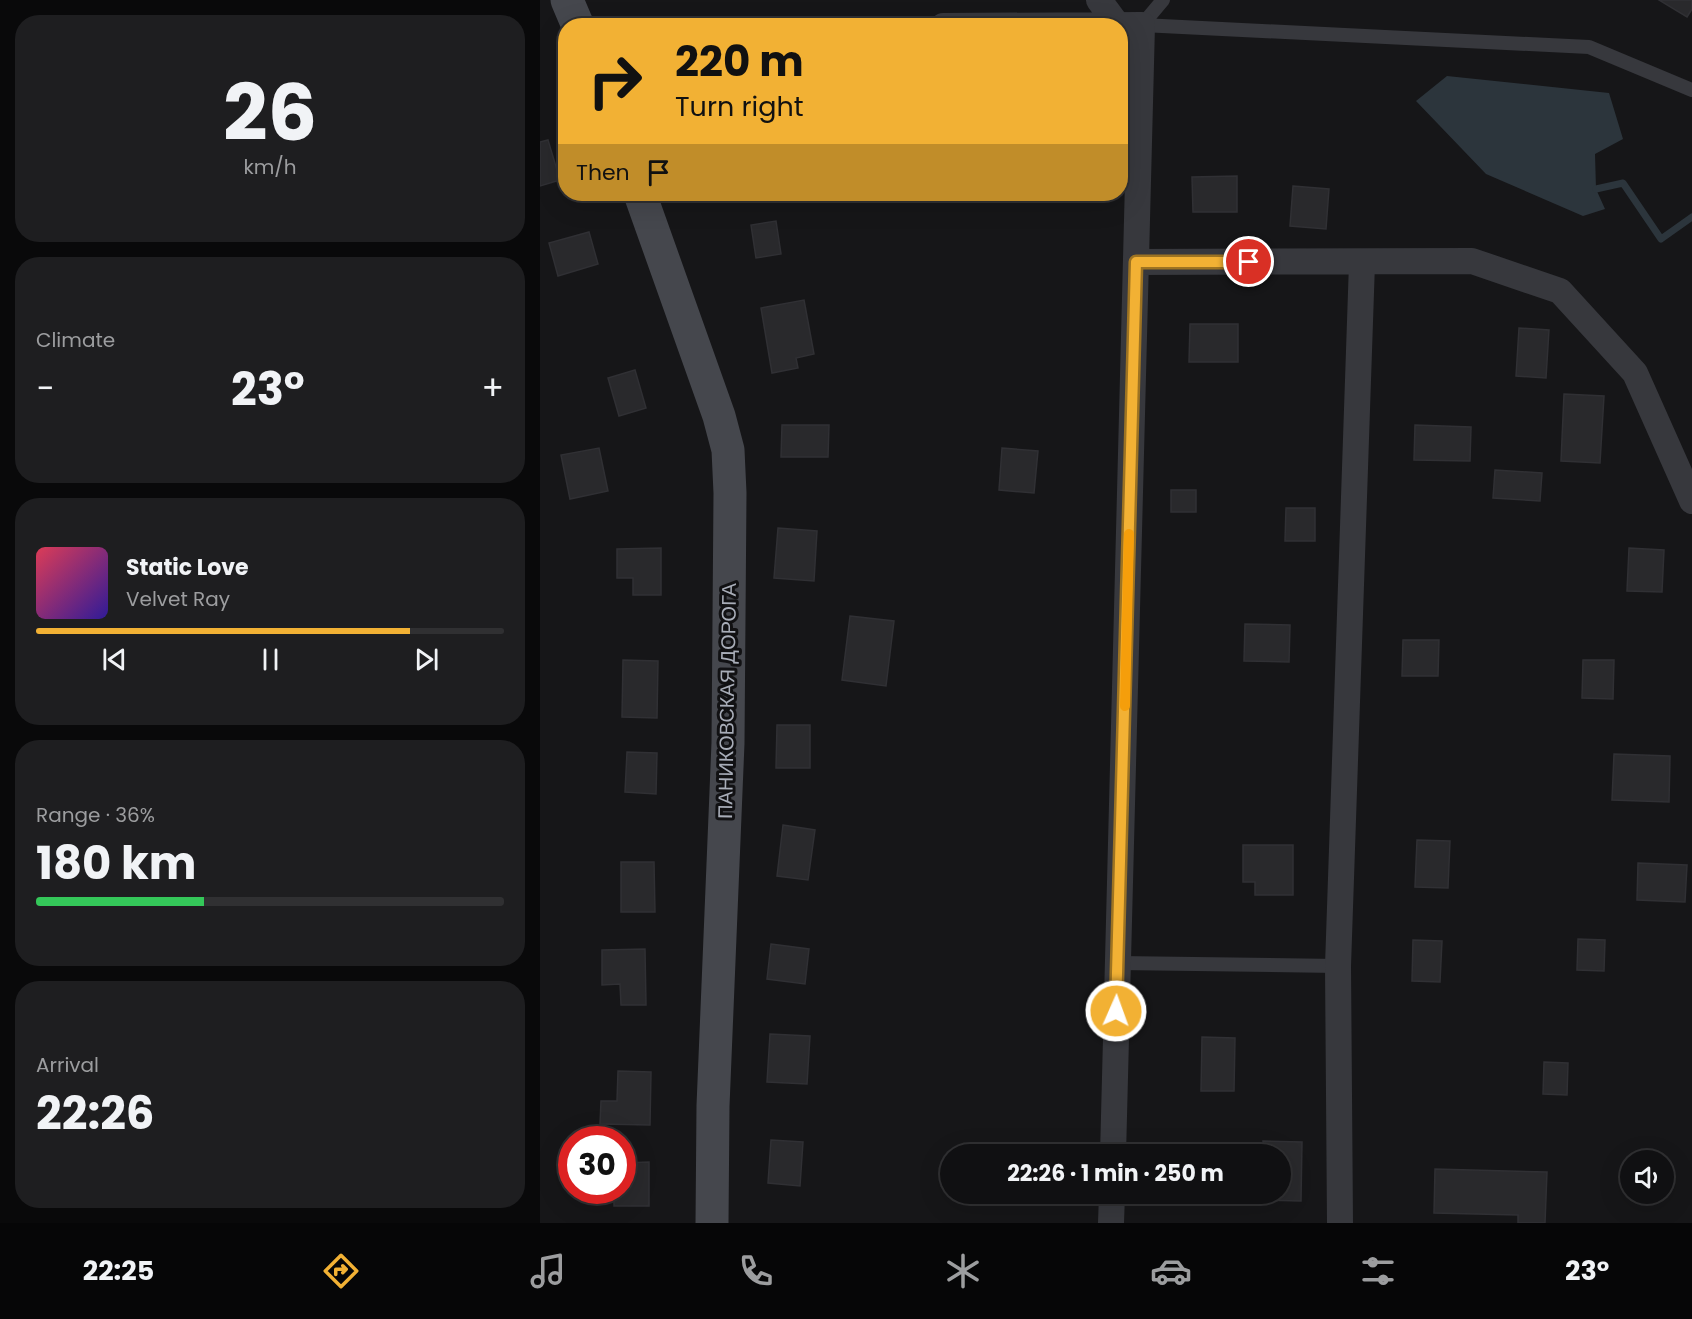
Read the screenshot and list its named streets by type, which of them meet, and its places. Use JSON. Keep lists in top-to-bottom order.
{
  "streets": {
    "street": ["ПАНИКОВСКАЯ ДОРОГА"]
  },
  "page": {
    "tile": [
      ["26", "km/h"],
      "Climate",
      ["Range · 36%", "180 km"],
      ["Arrival", "22:26"]
    ],
    "turn": ["220 m", "Turn right"],
    "then": "Then",
    "heat": ["−", "23°", "+"],
    "song": ["Static Love", "Velvet Ray"],
    "limit": "30",
    "trip": "22:26 · 1 min · 250 m",
    "tabs": ["22:25", "23°"]
  }
}
